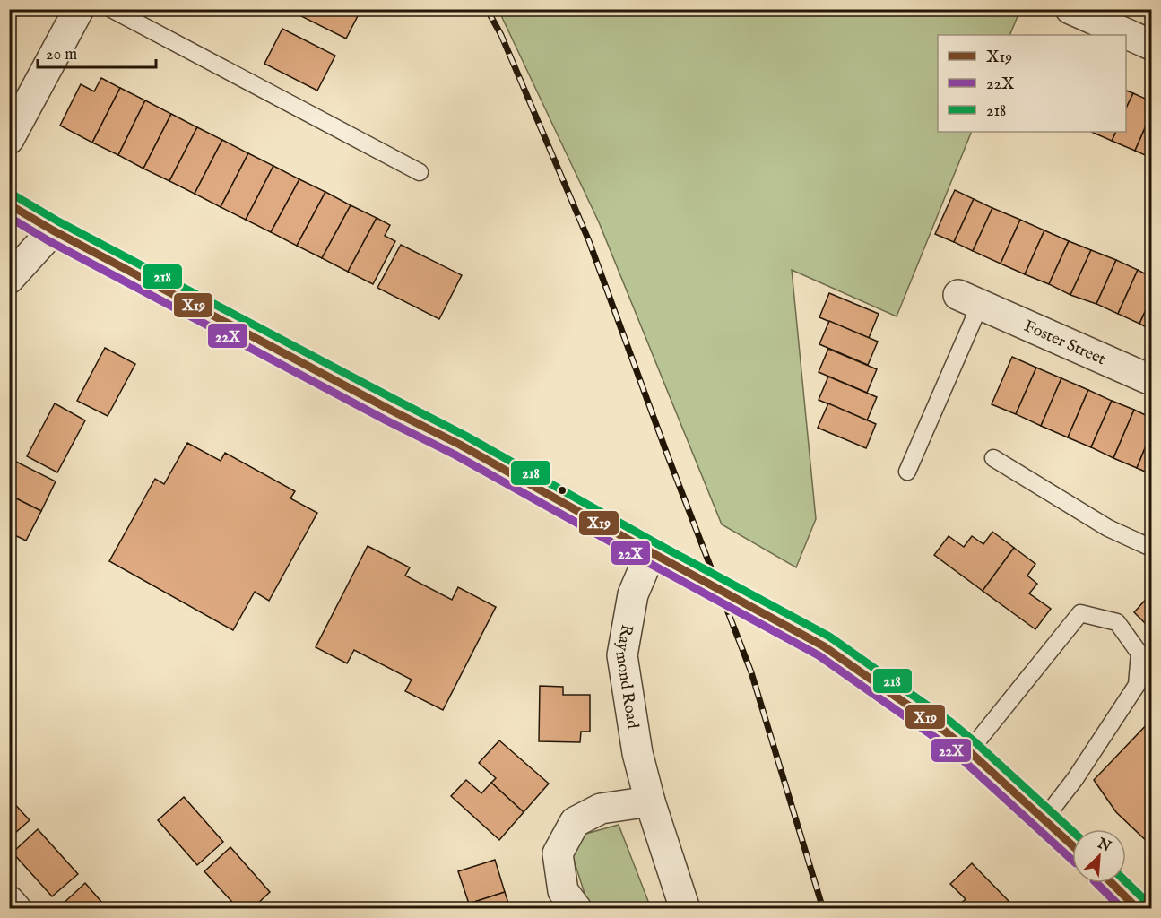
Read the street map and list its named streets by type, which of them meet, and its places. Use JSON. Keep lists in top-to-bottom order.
{
  "streets": {
    "street": ["Foster Street", "Raymond Road"]
  },
  "lines": ["transit line 218", "transit line X19", "transit line 22X"],
  "legend": ["X19", "22X", "218"],
  "scale_bar": "20 m",
  "north": "top right"
}
